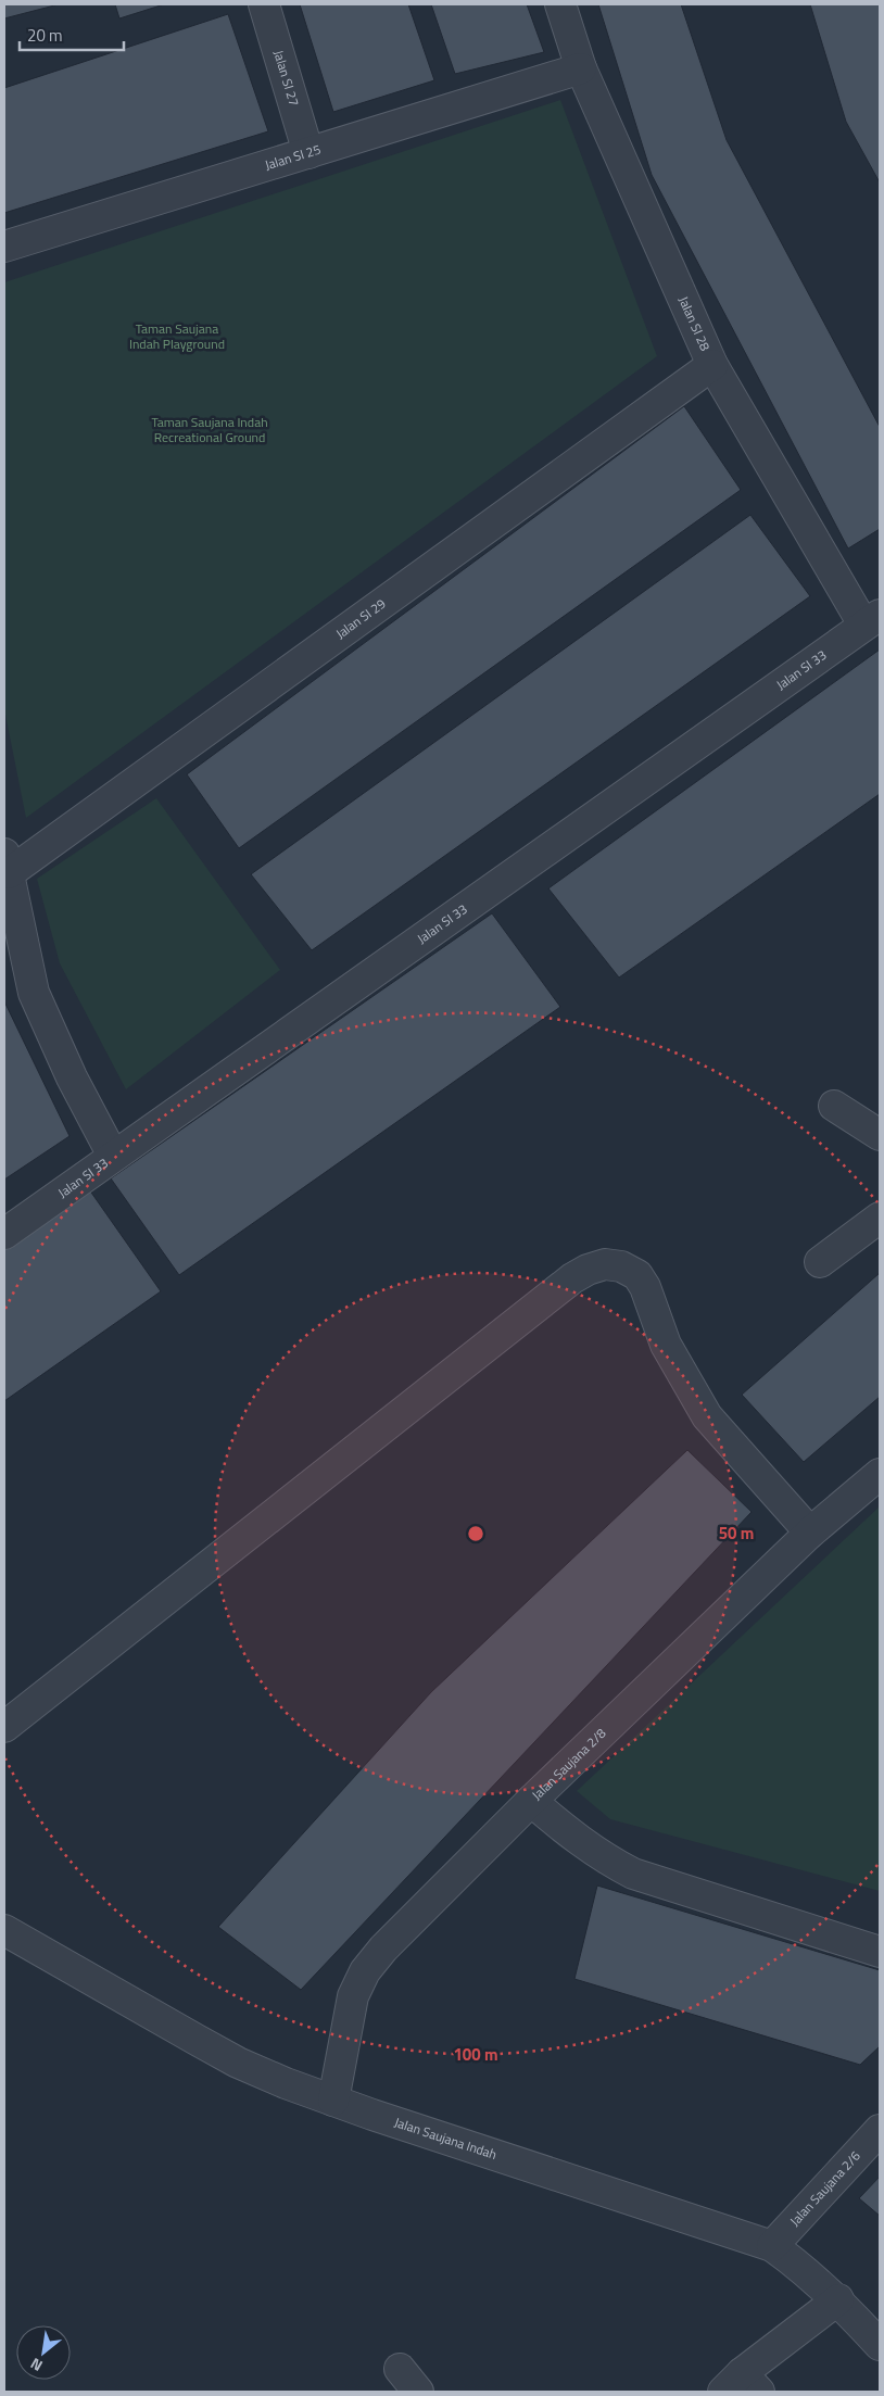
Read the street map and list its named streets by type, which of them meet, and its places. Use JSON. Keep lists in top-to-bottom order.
{
  "streets": {
    "street": [
      "Jalan SI 27",
      "Jalan SI 25",
      "Jalan SI 28",
      "Jalan SI 29",
      "Jalan SI 33",
      "Jalan Saujana 2/8",
      "Jalan Saujana Indah",
      "Jalan Saujana 2/6"
    ]
  },
  "crossings": [
    ["Jalan SI 27", "Jalan SI 25"],
    ["Jalan SI 25", "Jalan SI 28"],
    ["Jalan SI 28", "Jalan SI 29"],
    ["Jalan SI 28", "Jalan SI 33"],
    ["Jalan Saujana 2/8", "Jalan Saujana Indah"],
    ["Jalan Saujana Indah", "Jalan Saujana 2/6"]
  ],
  "parks": ["Taman Saujana Indah Playground", "Taman Saujana Indah Recreational Ground"],
  "scale_bar": "20 m",
  "north": "bottom left",
  "rings": ["50 m", "100 m"]
}
